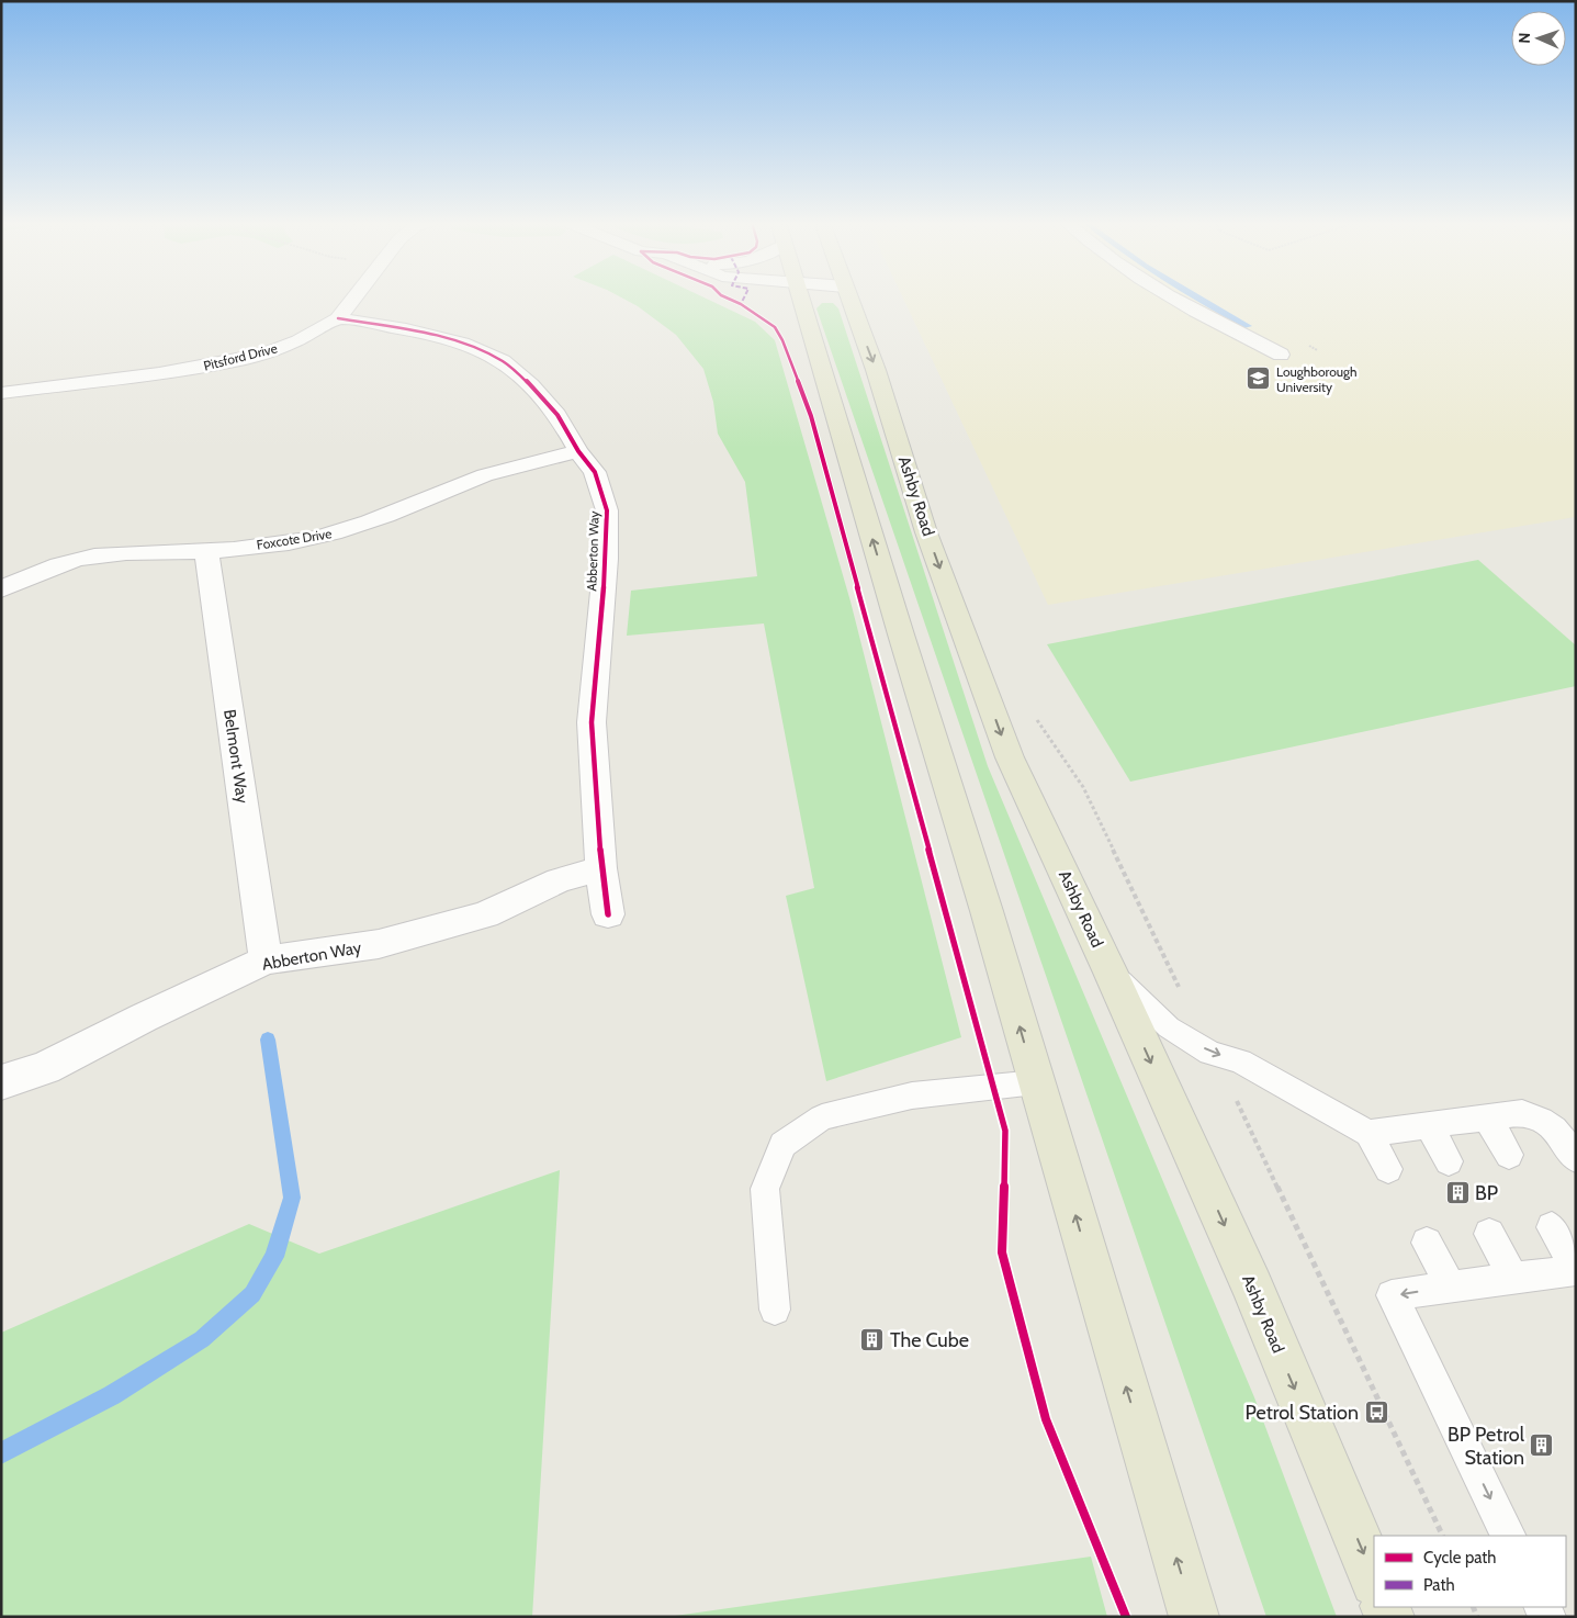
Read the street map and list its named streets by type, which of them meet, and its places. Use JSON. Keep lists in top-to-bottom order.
{
  "streets": {
    "main road": ["Ashby Road"],
    "street": [
      "Pitsford Drive",
      "Foxcote Drive",
      "Abberton Way",
      "Belmont Way"
    ]
  },
  "crossings": [
    ["Pitsford Drive", "Abberton Way"],
    ["Foxcote Drive", "Abberton Way"],
    ["Foxcote Drive", "Belmont Way"],
    ["Abberton Way", "Belmont Way"]
  ],
  "places": {
    "school or university": ["Loughborough University"],
    "building": ["BP", "The Cube", "BP Petrol Station"],
    "bus stop": ["Petrol Station"]
  },
  "legend": ["Cycle path", "Path"],
  "north": "left"
}
